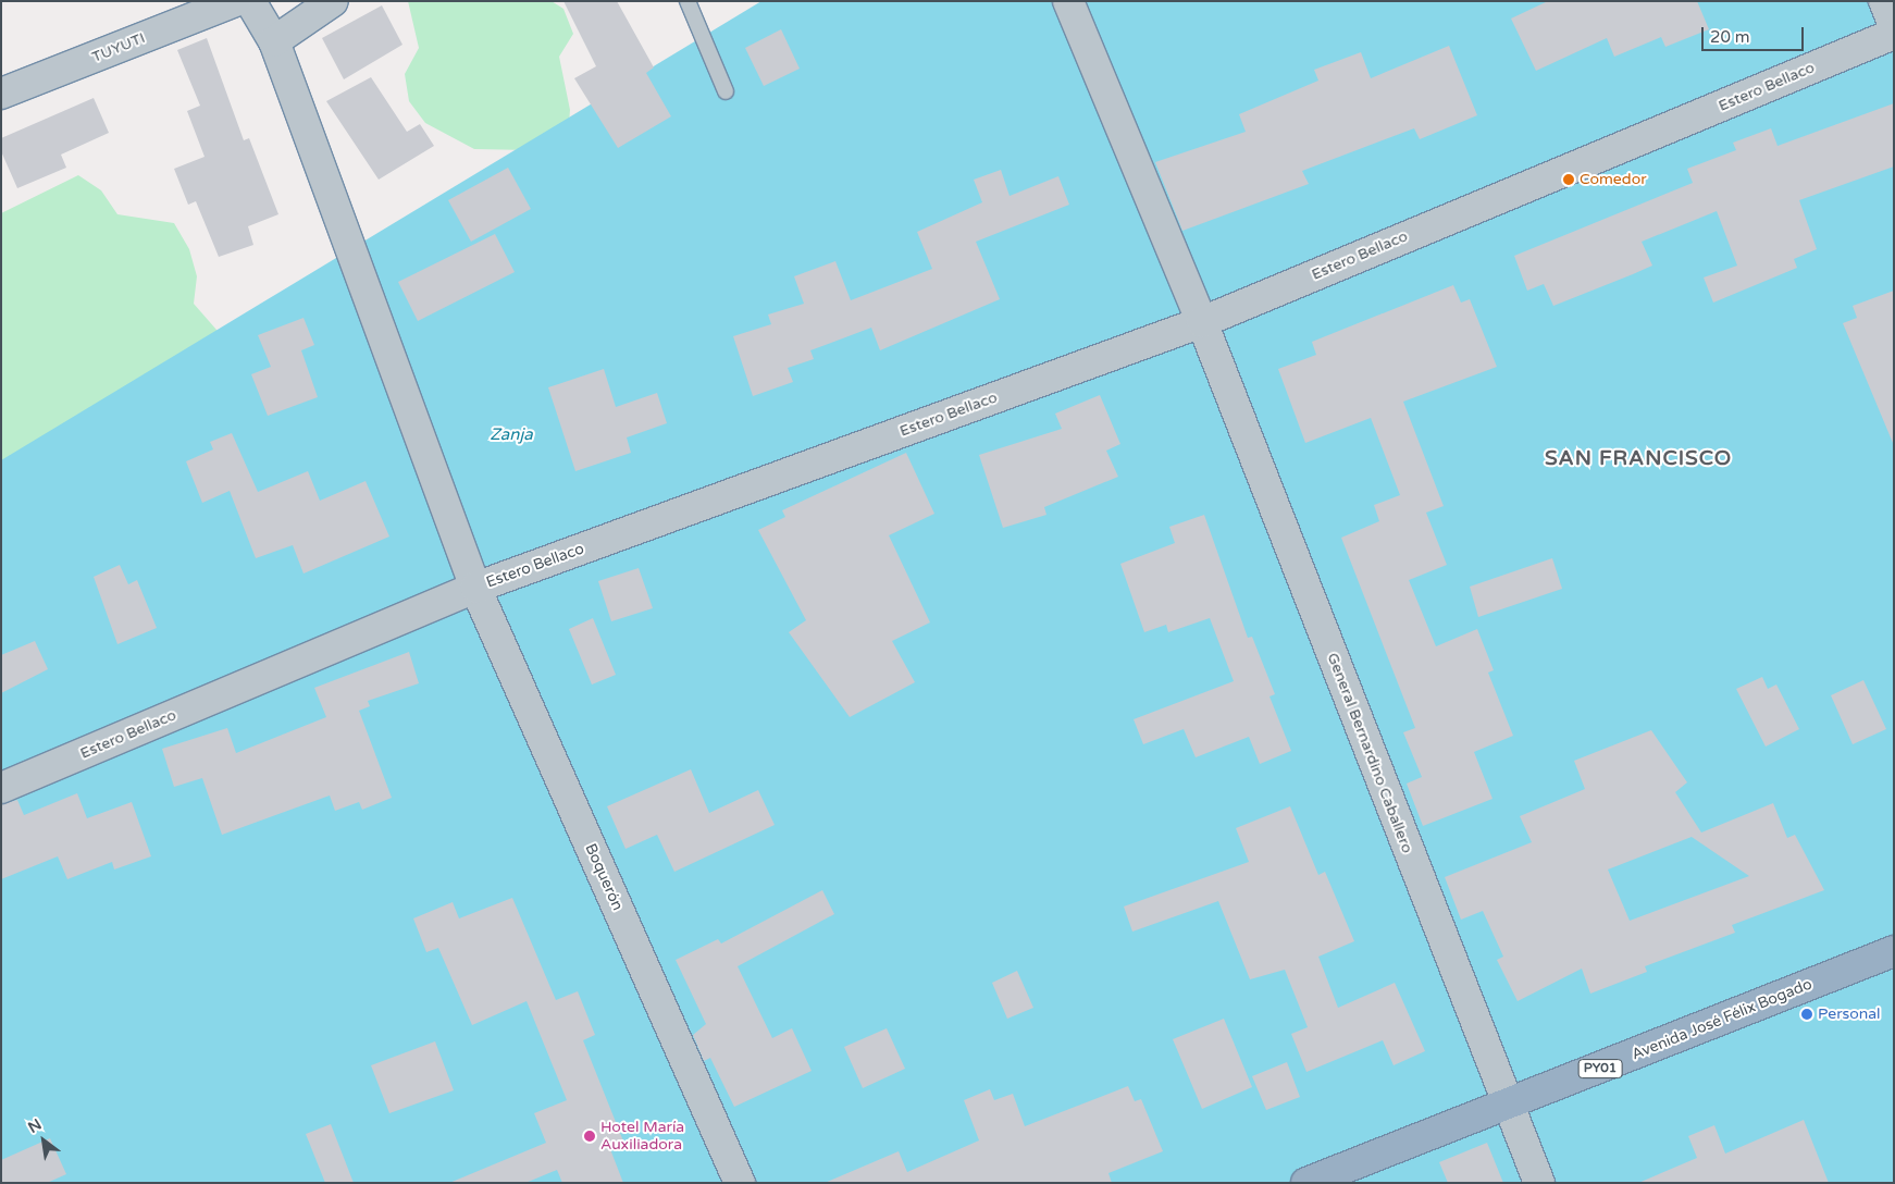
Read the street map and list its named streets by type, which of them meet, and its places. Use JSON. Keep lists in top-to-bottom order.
{
  "streets": {
    "highway": ["Avenida José Félix Bogado", "PY01"],
    "street": [
      "TUYUTI",
      "Estero Bellaco",
      "General Bernardino Caballero",
      "Boquerón"
    ]
  },
  "crossings": [
    ["Estero Bellaco", "General Bernardino Caballero"],
    ["Estero Bellaco", "Boquerón"],
    ["General Bernardino Caballero", "Avenida José Félix Bogado"]
  ],
  "districts": ["SAN FRANCISCO"],
  "water": ["Zanja"],
  "places": ["Comedor", "Personal", "Hotel María Auxiliadora"],
  "scale_bar": "20 m",
  "north": "top left"
}
